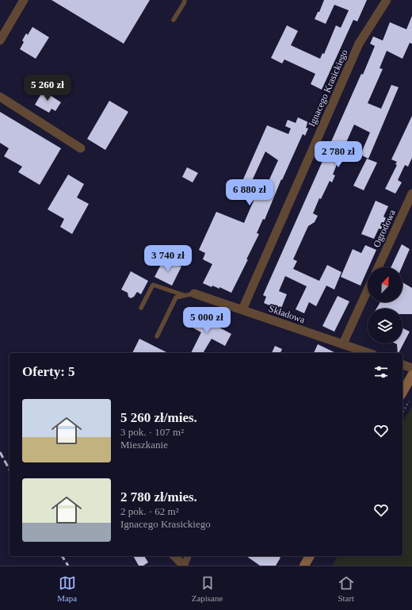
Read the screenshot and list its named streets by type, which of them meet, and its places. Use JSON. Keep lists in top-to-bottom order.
{
  "streets": {
    "street": ["Ignacego Krasickiego", "Ogrodowa", "Składowa"]
  },
  "crossings": [
    ["Ignacego Krasickiego", "Składowa"]
  ],
  "north": "top right",
  "page": {
    "price": [
      "5 260 zł",
      "2 780 zł",
      "6 880 zł",
      "3 740 zł",
      "5 000 zł"
    ],
    "heading": "Oferty: 5",
    "list": [
      {
        "name": "5 260 zł/mies.",
        "note": "3 pok. · 107 m² · Mieszkanie"
      },
      {
        "name": "2 780 zł/mies.",
        "note": "2 pok. · 62 m² · Ignacego Krasickiego"
      }
    ],
    "tabs": ["Mapa", "Zapisane", "Start"]
  }
}
